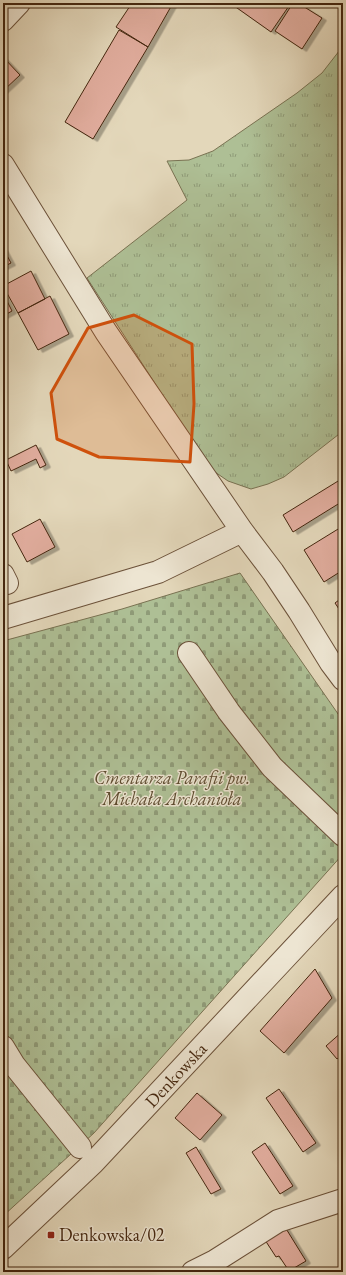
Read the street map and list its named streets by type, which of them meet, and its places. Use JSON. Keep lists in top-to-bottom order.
{
  "streets": {
    "street": ["Denkowska"]
  },
  "parks": ["Cmentarza Parafii pw. Michała Archanioła"],
  "places": {
    "transit": ["Denkowska/02"]
  }
}
